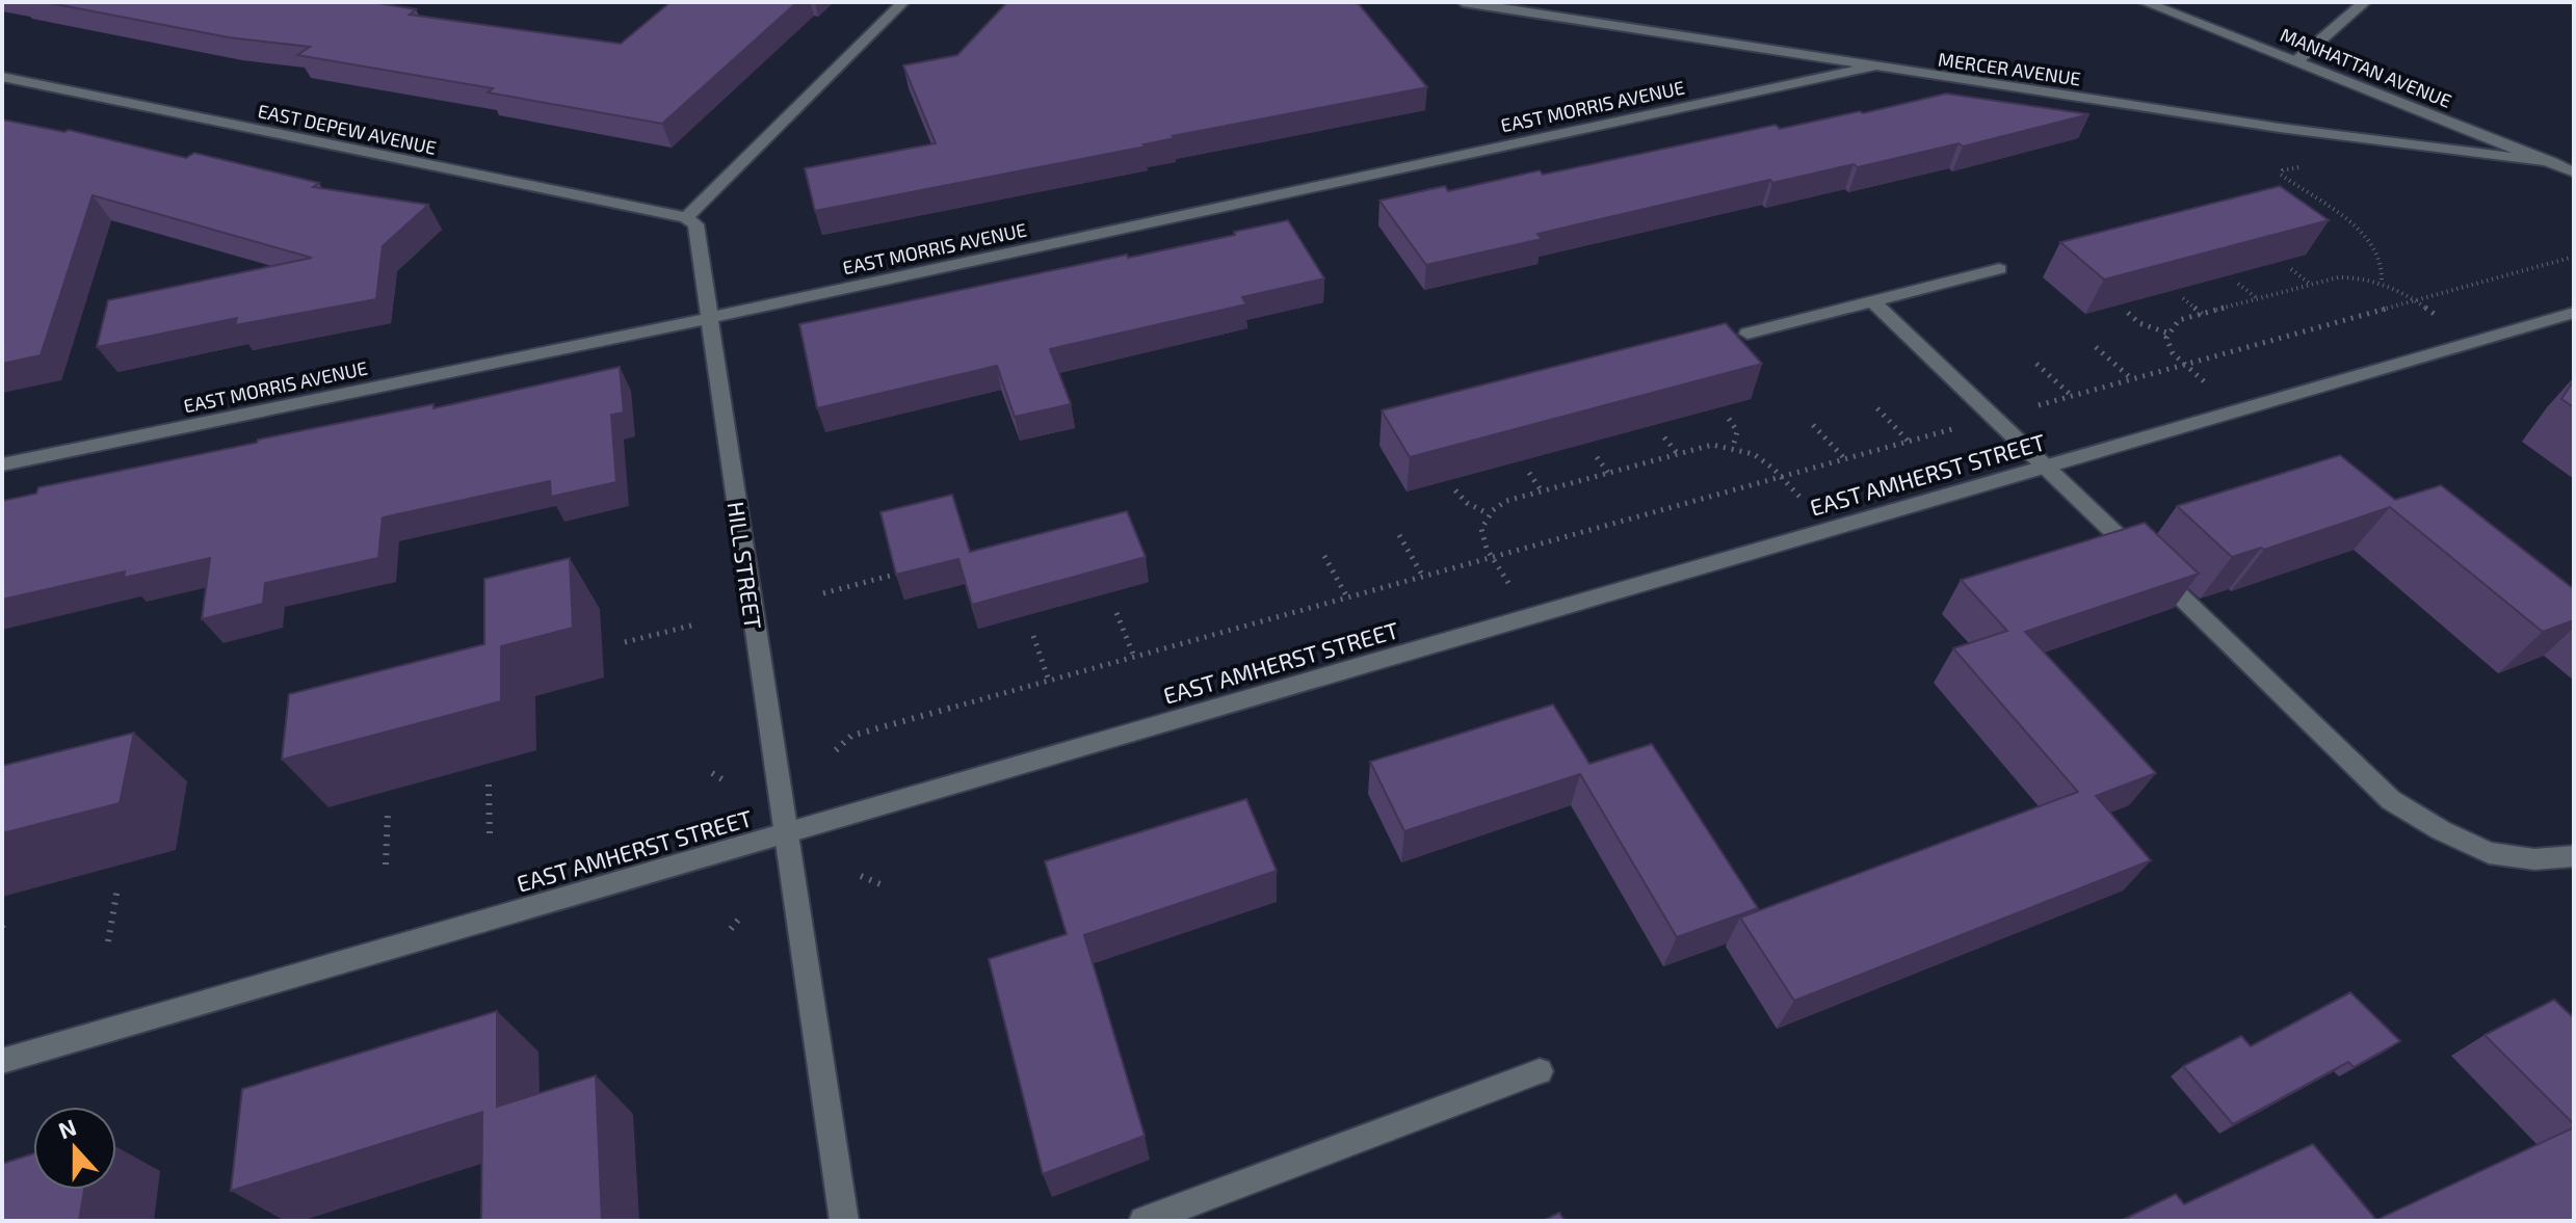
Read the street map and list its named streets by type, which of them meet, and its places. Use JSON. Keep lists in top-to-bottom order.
{
  "streets": {
    "street": [
      "MANHATTAN AVENUE",
      "MERCER AVENUE",
      "EAST MORRIS AVENUE",
      "EAST DEPEW AVENUE",
      "EAST AMHERST STREET",
      "HILL STREET"
    ]
  },
  "crossings": [
    ["MANHATTAN AVENUE", "MERCER AVENUE"],
    ["MERCER AVENUE", "EAST MORRIS AVENUE"],
    ["EAST MORRIS AVENUE", "HILL STREET"],
    ["EAST DEPEW AVENUE", "HILL STREET"],
    ["EAST AMHERST STREET", "HILL STREET"]
  ],
  "north": "top"
}
